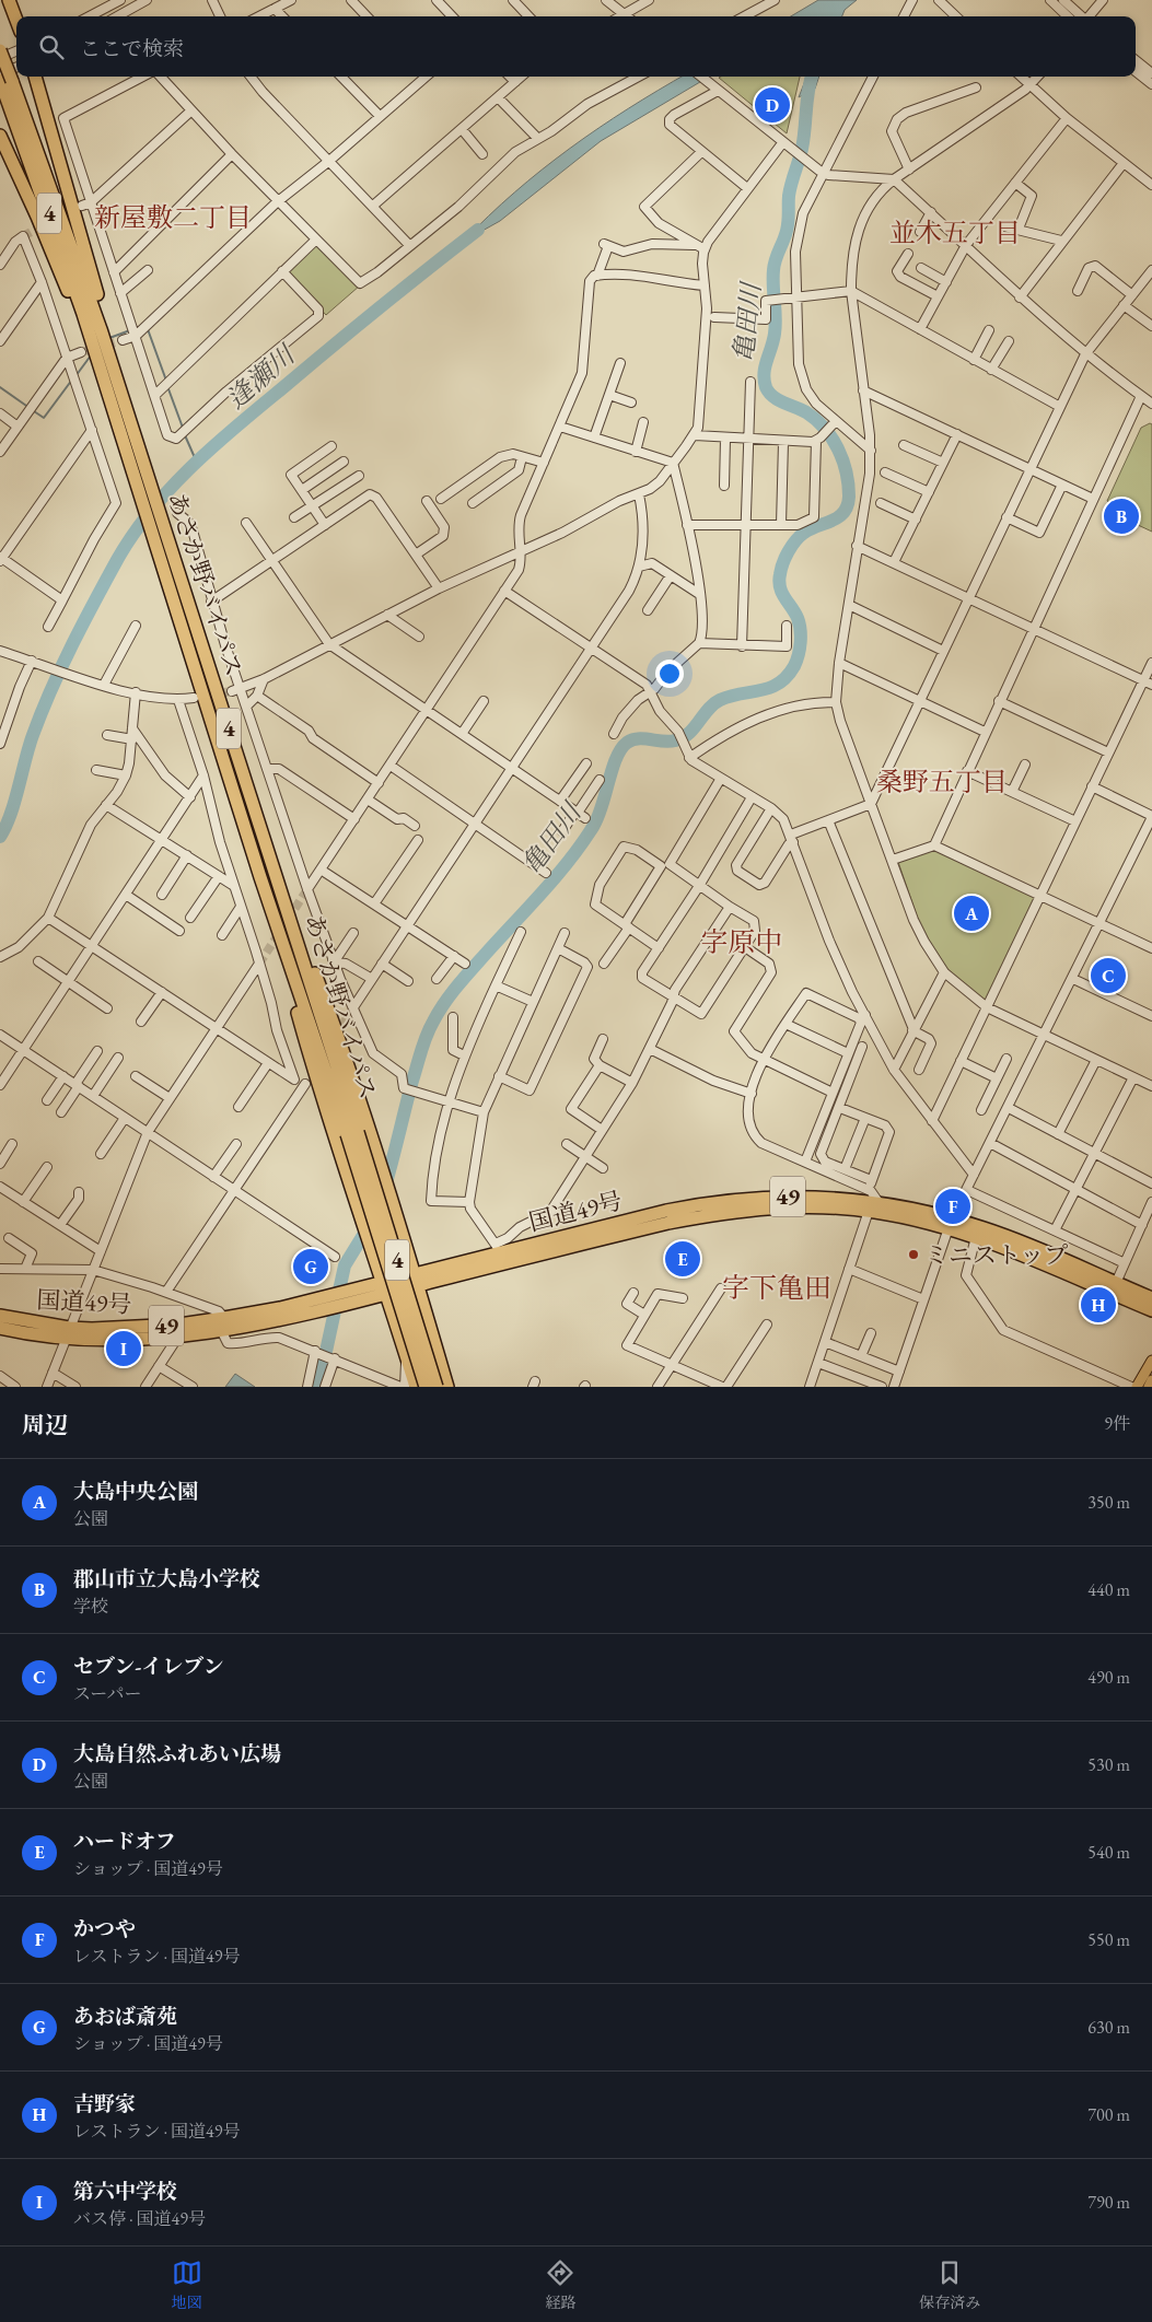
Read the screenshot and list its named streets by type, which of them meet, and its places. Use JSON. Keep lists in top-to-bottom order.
{
  "streets": {
    "highway": [
      "4",
      "あさか野バイパス",
      "49",
      "国道49号"
    ]
  },
  "districts": [
    "新屋敷二丁目",
    "並木五丁目",
    "桑野五丁目",
    "字原中",
    "字下亀田"
  ],
  "water": ["亀田川", "逢瀬川"],
  "places": ["ミニストップ"],
  "page": {
    "search": "ここで検索",
    "pins": [
      "D",
      "B",
      "A",
      "C",
      "F",
      "E",
      "G",
      "H",
      "I"
    ],
    "heading": ["周辺", "9件"],
    "list": [
      {
        "mark": "A",
        "name": "大島中央公園",
        "note": "公園",
        "value": "350 m"
      },
      {
        "mark": "B",
        "name": "郡山市立大島小学校",
        "note": "学校",
        "value": "440 m"
      },
      {
        "mark": "C",
        "name": "セブン-イレブン",
        "note": "スーパー",
        "value": "490 m"
      },
      {
        "mark": "D",
        "name": "大島自然ふれあい広場",
        "note": "公園",
        "value": "530 m"
      },
      {
        "mark": "E",
        "name": "ハードオフ",
        "note": "ショップ · 国道49号",
        "value": "540 m"
      },
      {
        "mark": "F",
        "name": "かつや",
        "note": "レストラン · 国道49号",
        "value": "550 m"
      },
      {
        "mark": "G",
        "name": "あおば斎苑",
        "note": "ショップ · 国道49号",
        "value": "630 m"
      },
      {
        "mark": "H",
        "name": "吉野家",
        "note": "レストラン · 国道49号",
        "value": "700 m"
      },
      {
        "mark": "I",
        "name": "第六中学校",
        "note": "バス停 · 国道49号",
        "value": "790 m"
      }
    ],
    "nav": ["地図", "経路", "保存済み"]
  }
}
